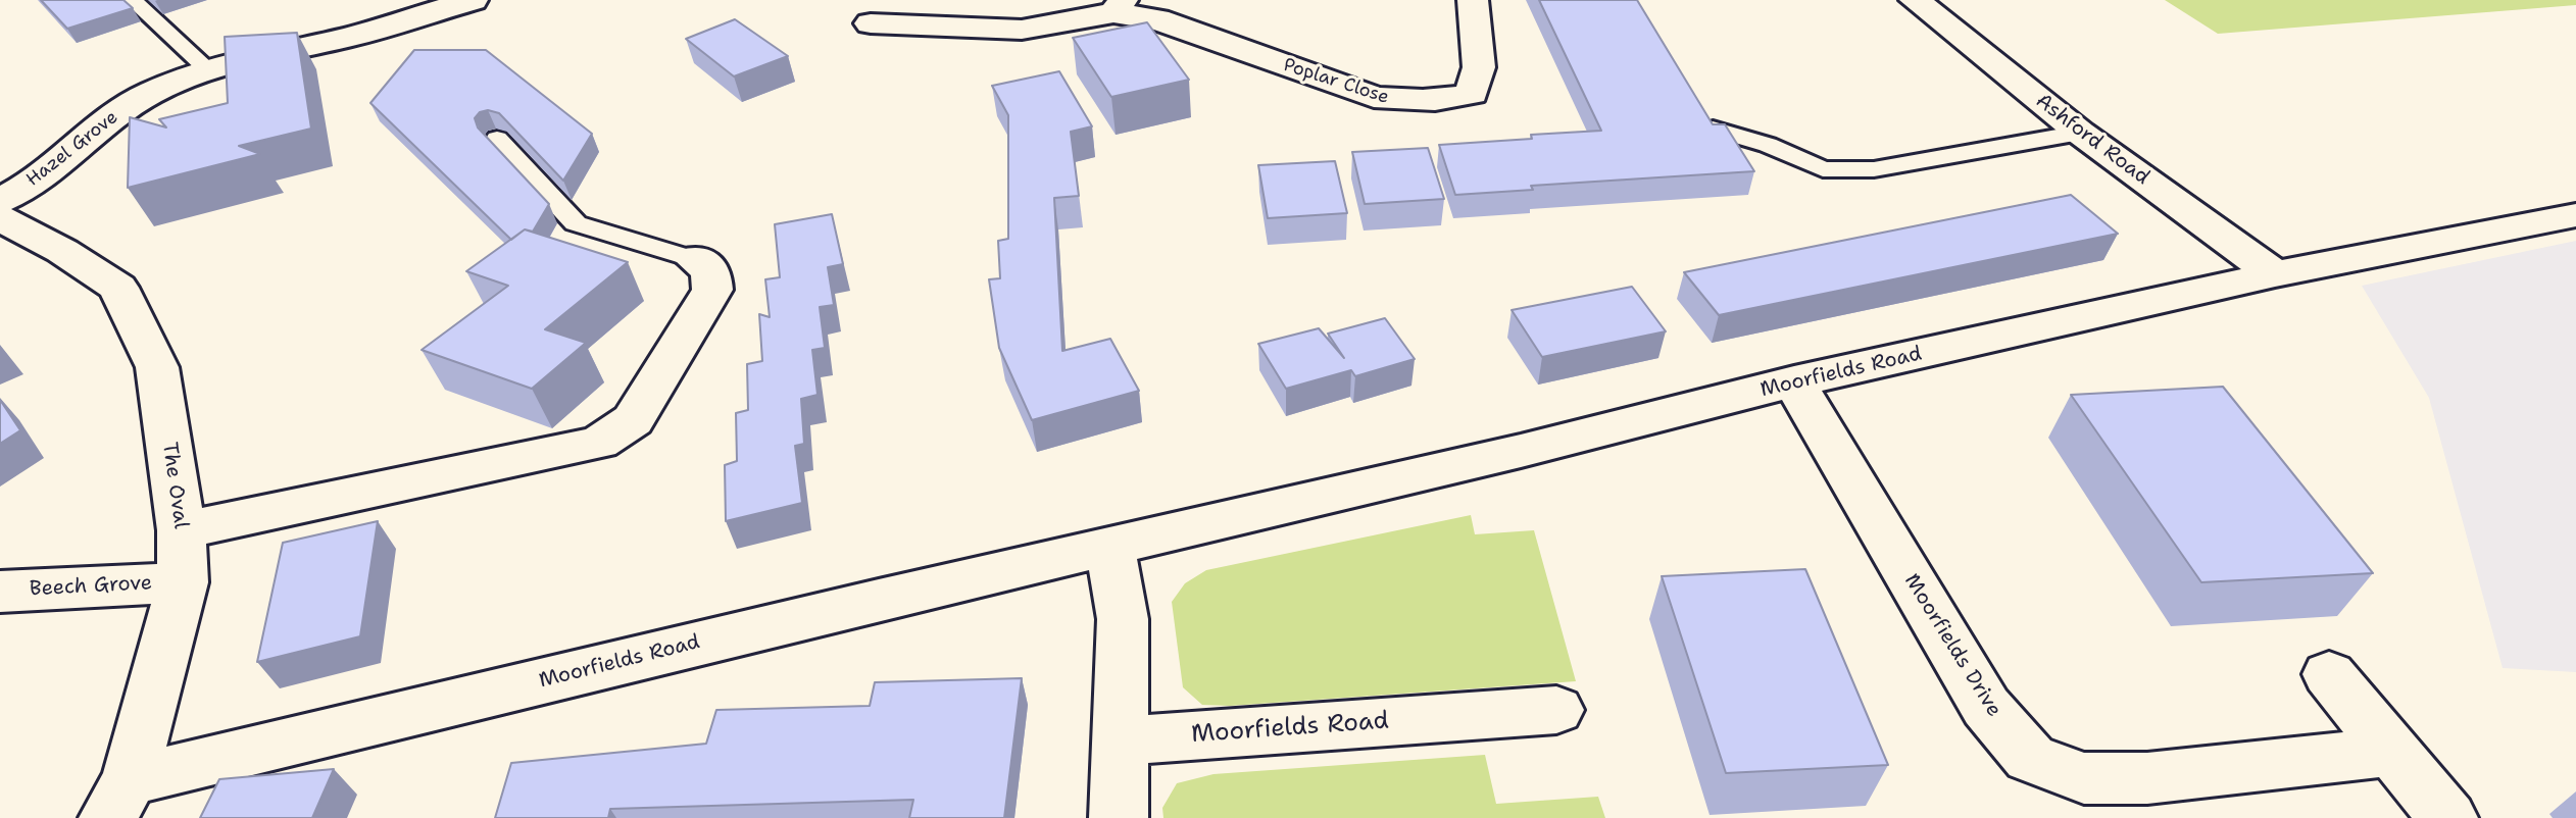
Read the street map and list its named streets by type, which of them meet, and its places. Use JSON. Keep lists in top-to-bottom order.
{
  "streets": {
    "street": [
      "Poplar Close",
      "Ashford Road",
      "Hazel Grove",
      "Moorfields Road",
      "The Oval",
      "Beech Grove",
      "Moorfields Drive"
    ]
  },
  "crossings": [
    ["Ashford Road", "Moorfields Road"],
    ["Moorfields Road", "The Oval"],
    ["Moorfields Road", "Moorfields Drive"],
    ["The Oval", "Beech Grove"]
  ]
}
